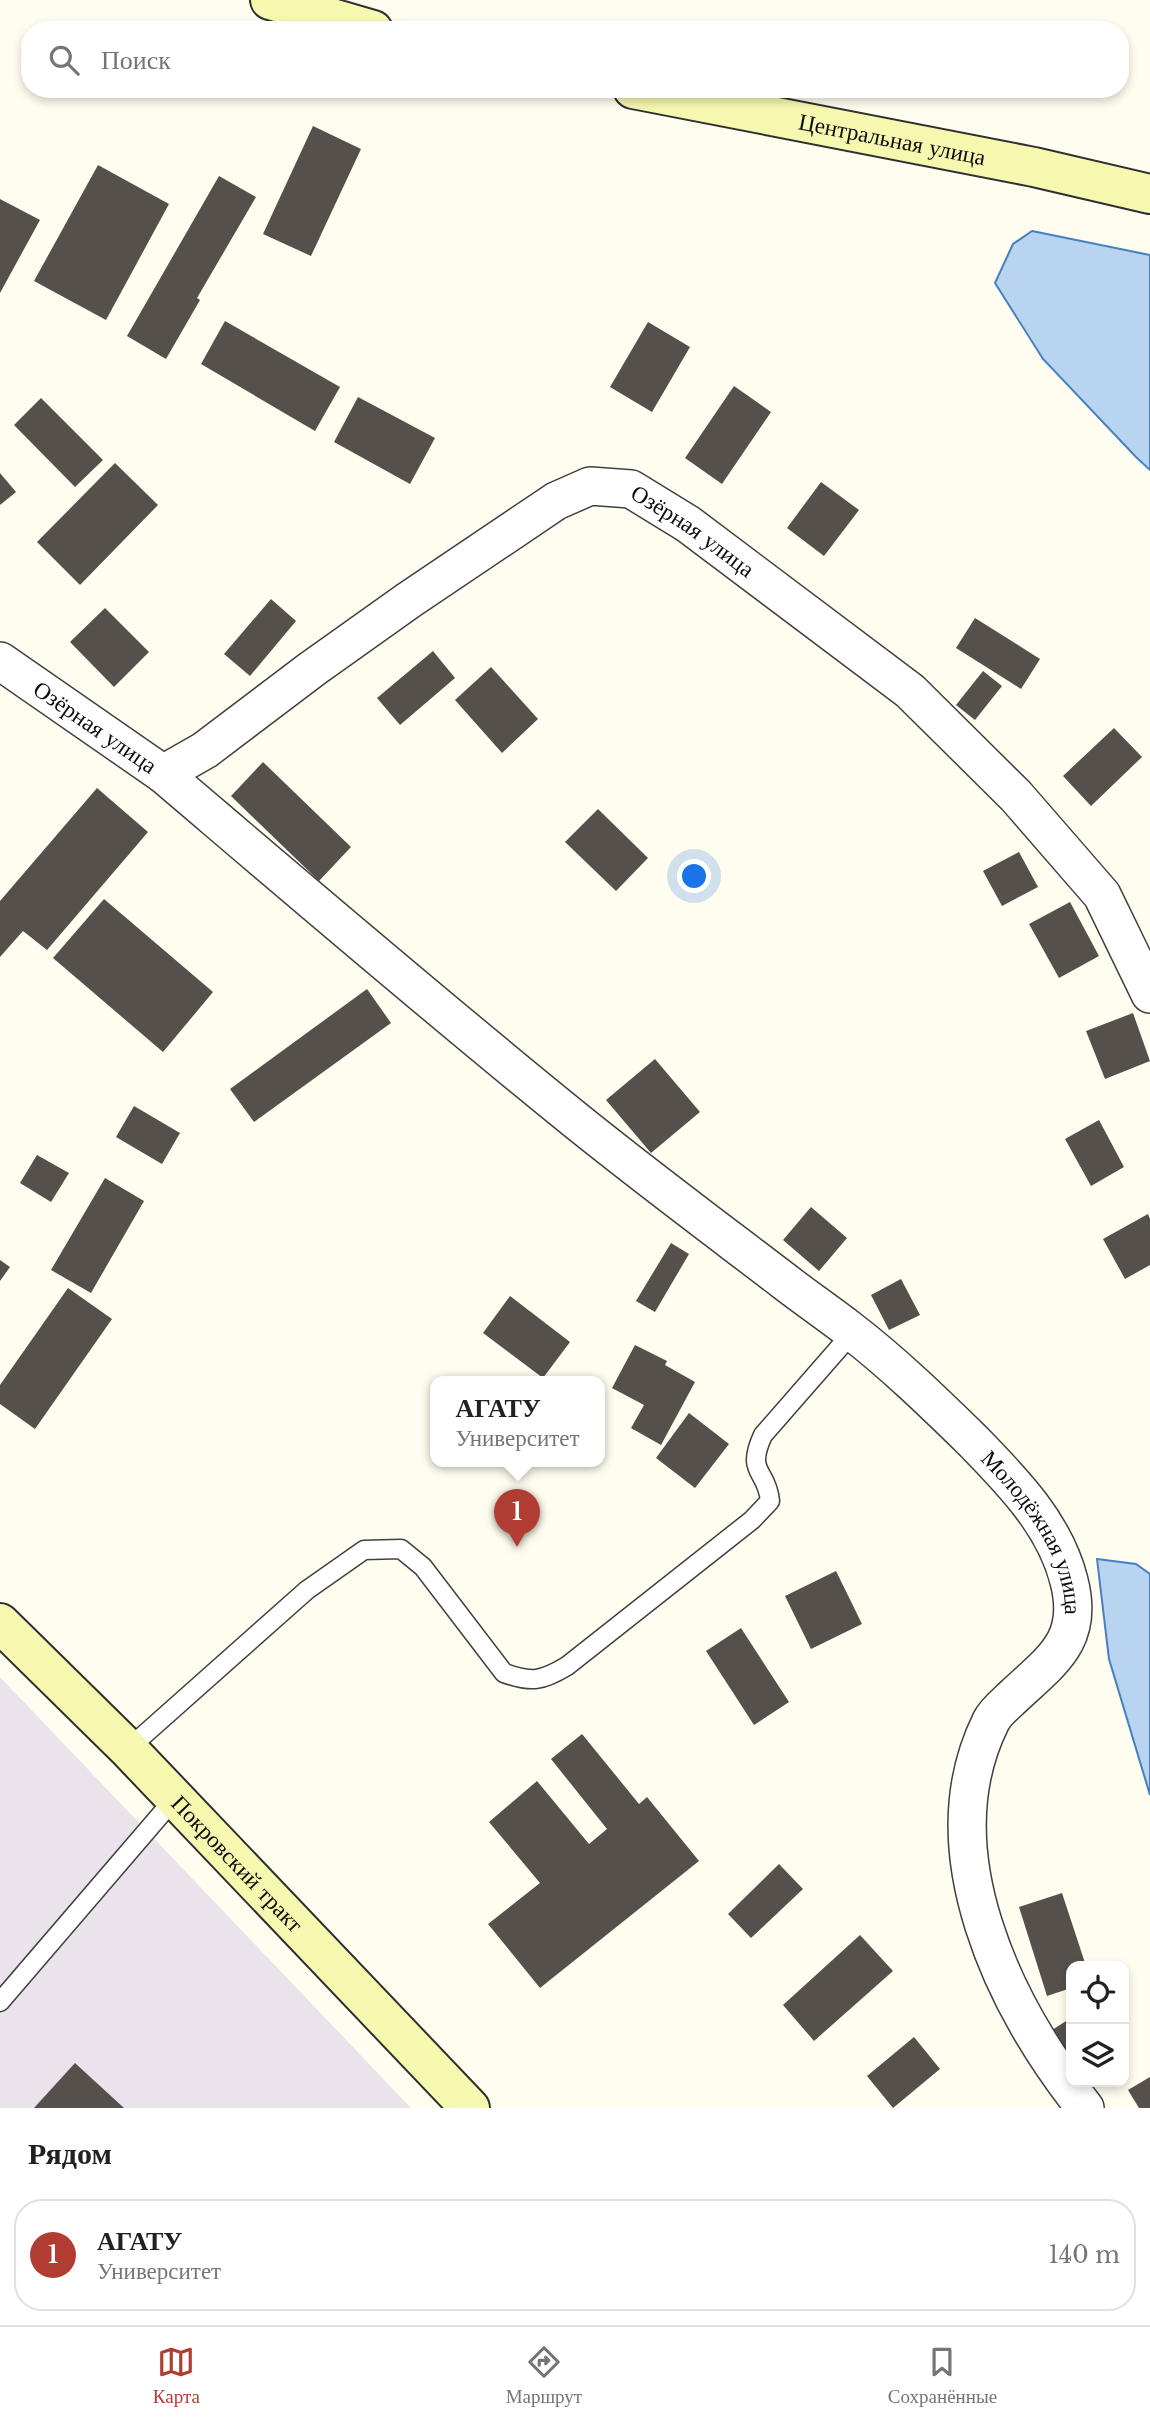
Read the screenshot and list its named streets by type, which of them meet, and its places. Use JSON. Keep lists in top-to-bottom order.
{
  "streets": {
    "main road": ["Центральная улица", "Покровский тракт"],
    "street": ["Озёрная улица", "Молодёжная улица"]
  },
  "crossings": [
    ["Озёрная улица", "Молодёжная улица"]
  ],
  "page": {
    "search": "Поиск",
    "popup": ["АГАТУ", "Университет"],
    "pins": "1",
    "heading": "Рядом",
    "list": [
      {
        "mark": "1",
        "name": "АГАТУ",
        "note": "Университет",
        "value": "140 m"
      }
    ],
    "nav": ["Карта", "Маршрут", "Сохранённые"]
  }
}
